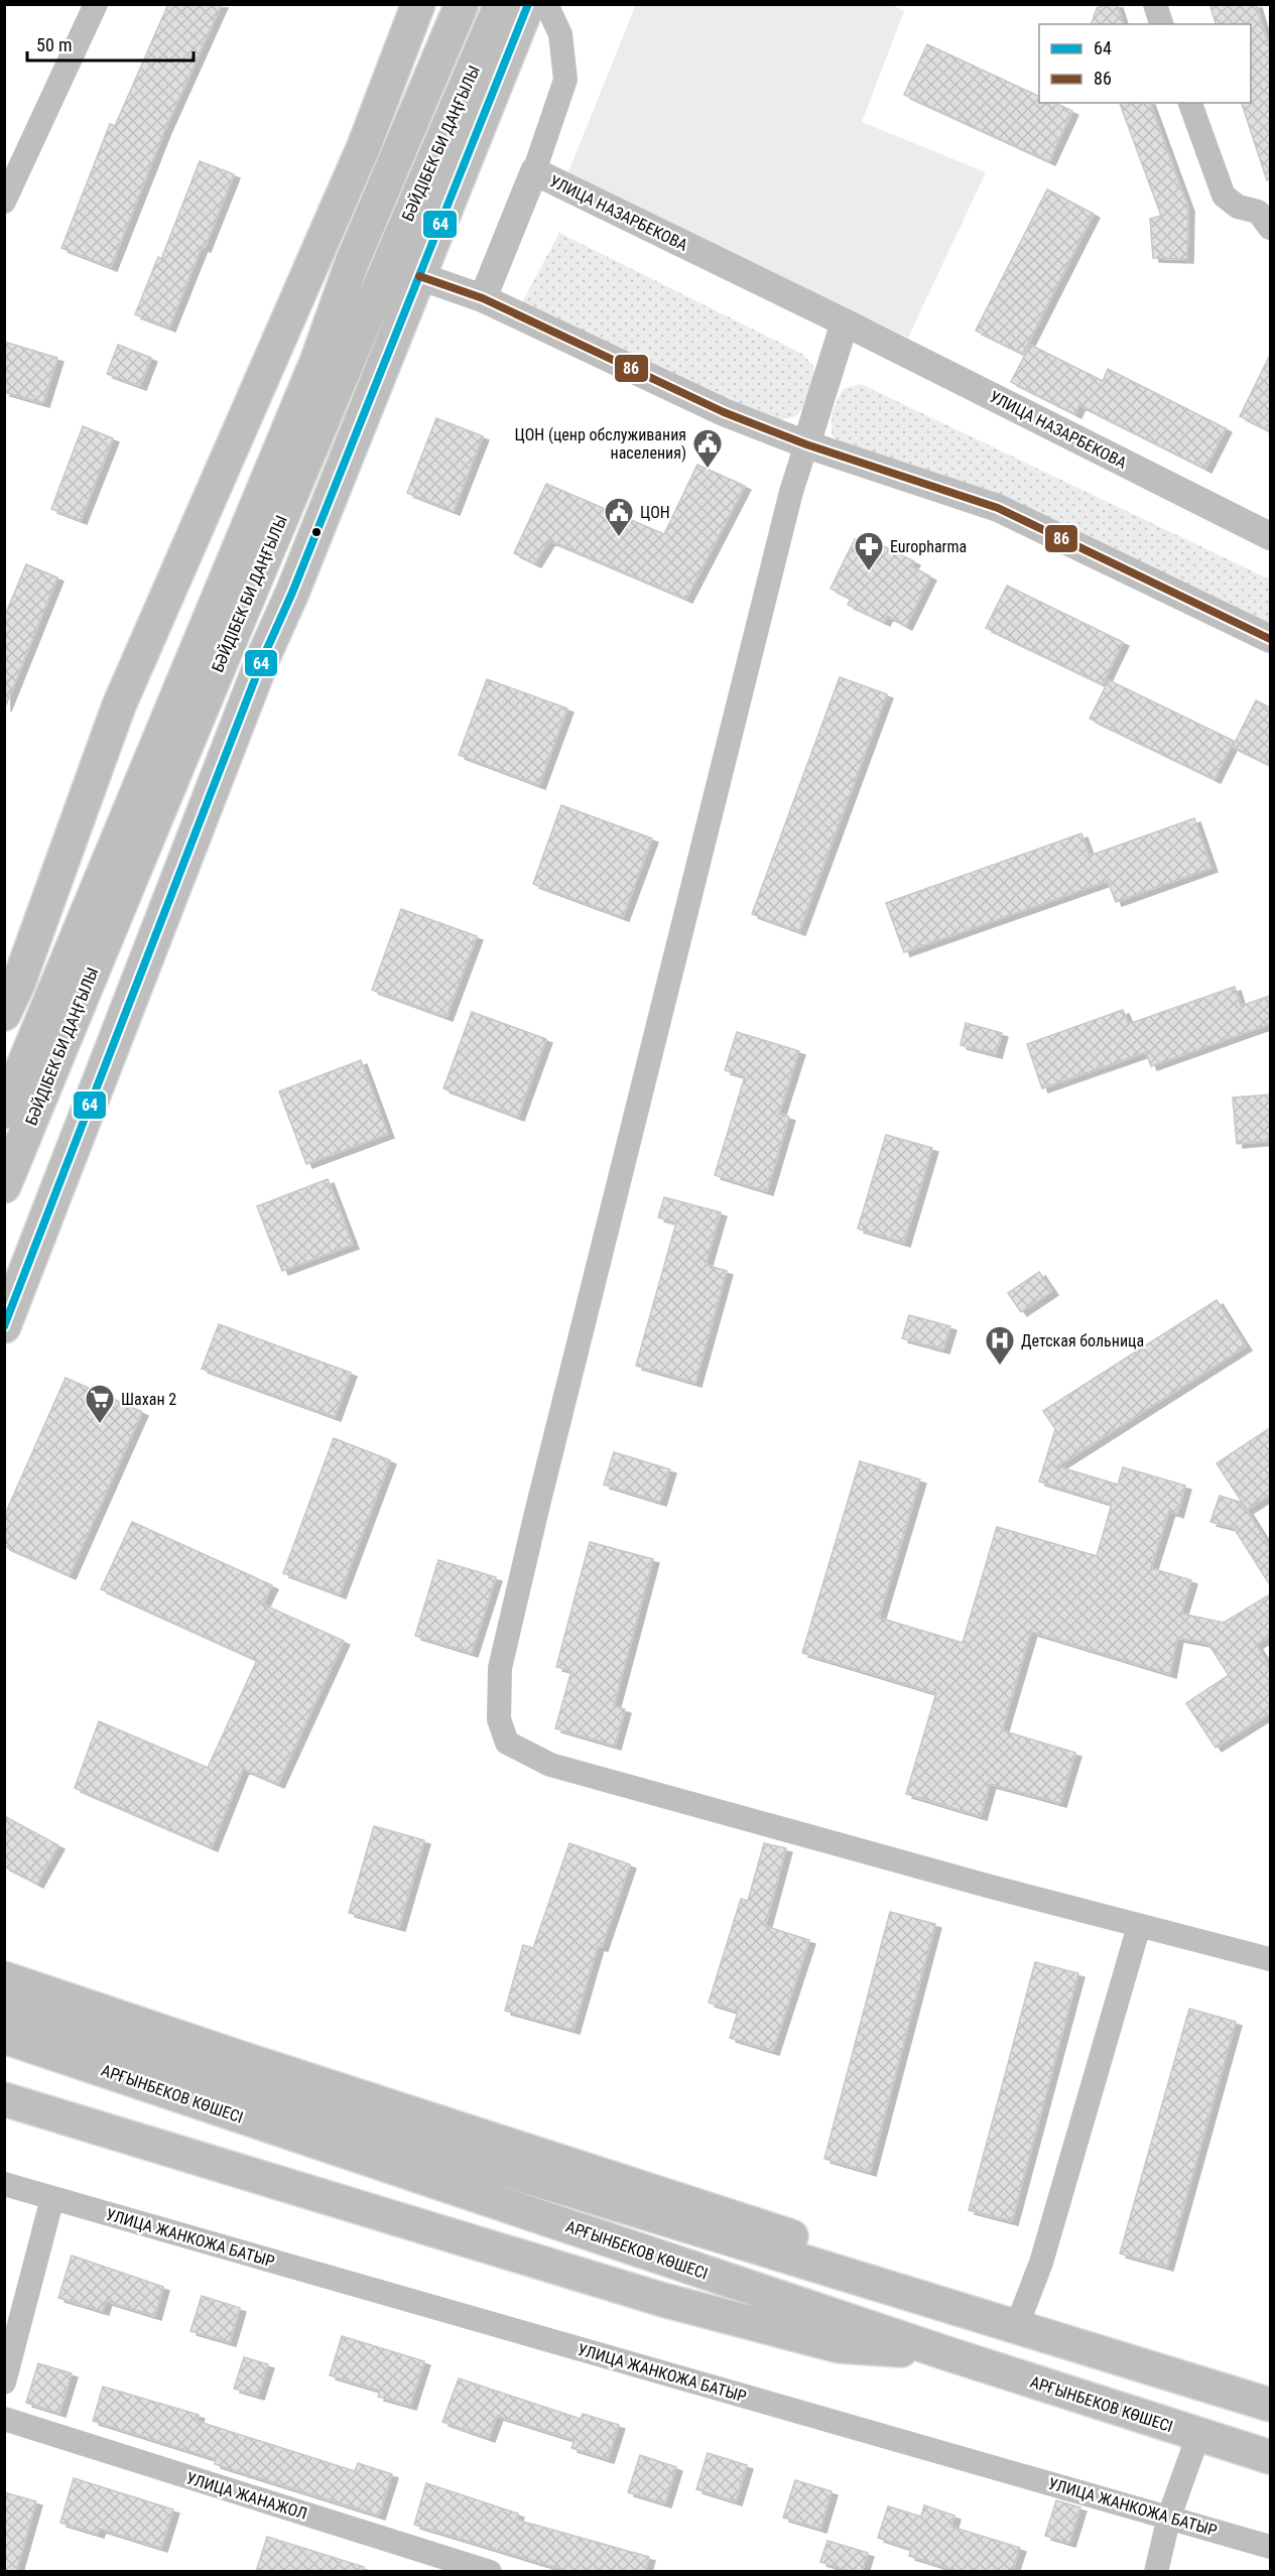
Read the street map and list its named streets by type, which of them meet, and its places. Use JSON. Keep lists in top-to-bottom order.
{
  "streets": {
    "main road": ["БӘЙДІБЕК БИ ДАҢҒЫЛЫ", "АРҒЫНБЕКОВ КӨШЕСІ"],
    "street": ["УЛИЦА НАЗАРБЕКОВА", "УЛИЦА ЖАНКОЖА БАТЫР", "УЛИЦА ЖАНАЖОЛ"]
  },
  "places": {
    "public building": ["ЦОН (ценр обслуживания населения)", "ЦОН"],
    "pharmacy": ["Europharma"],
    "hospital": ["Детская больница"],
    "supermarket": ["Шахан 2"]
  },
  "lines": ["transit line 64", "transit line 86"],
  "legend": ["64", "86"],
  "scale_bar": "50 m"
}
